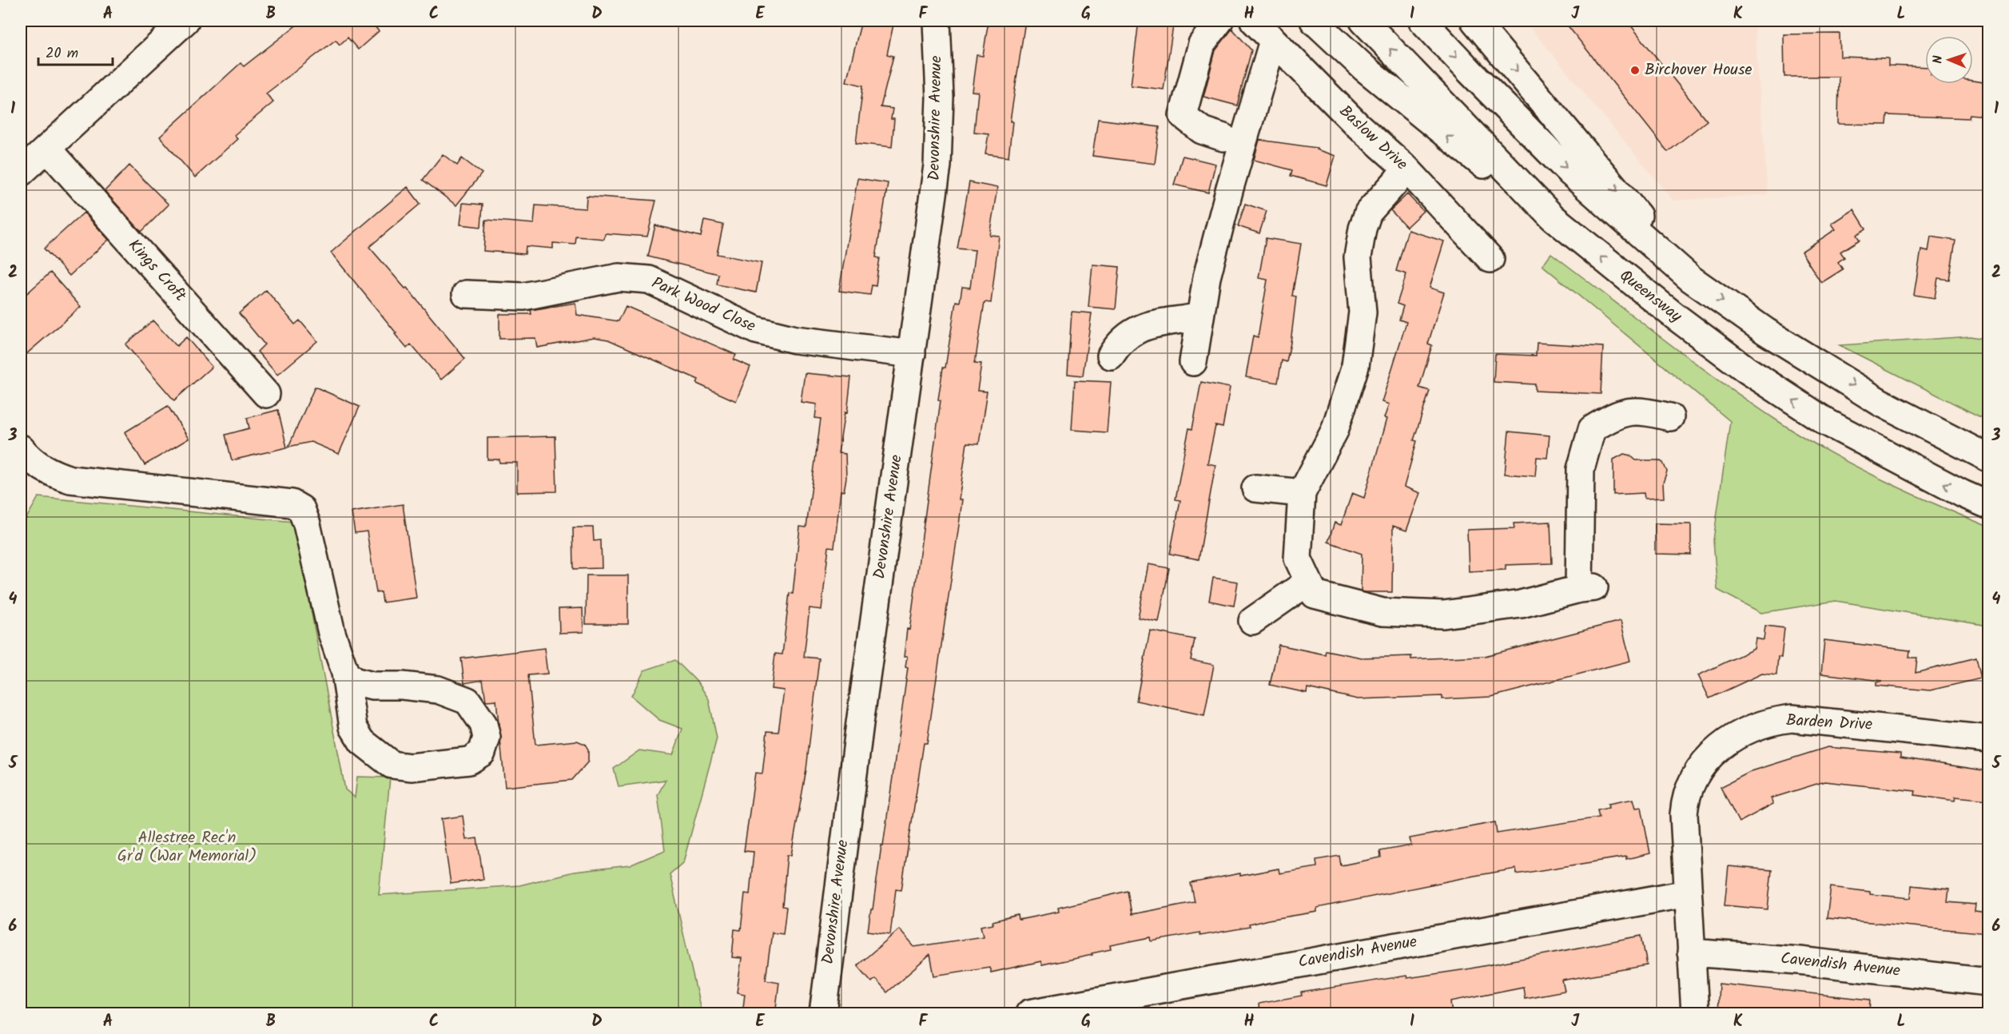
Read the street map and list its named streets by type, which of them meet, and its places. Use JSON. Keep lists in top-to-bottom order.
{
  "streets": {
    "main road": [
      "Devonshire Avenue",
      "Baslow Drive",
      "Kings Croft",
      "Queensway",
      "Park Wood Close",
      "Barden Drive",
      "Cavendish Avenue"
    ]
  },
  "crossings": [
    ["Devonshire Avenue", "Park Wood Close"],
    ["Barden Drive", "Cavendish Avenue"]
  ],
  "parks": ["Allestree Rec'n Gr'd (War Memorial)"],
  "places": ["Birchover House"],
  "scale_bar": "20 m",
  "north": "left",
  "grid": {
    "columns": [
      "A",
      "B",
      "C",
      "D",
      "E",
      "F",
      "G",
      "H",
      "I",
      "J",
      "K",
      "L"
    ],
    "rows": [
      "1",
      "2",
      "3",
      "4",
      "5",
      "6"
    ]
  }
}
